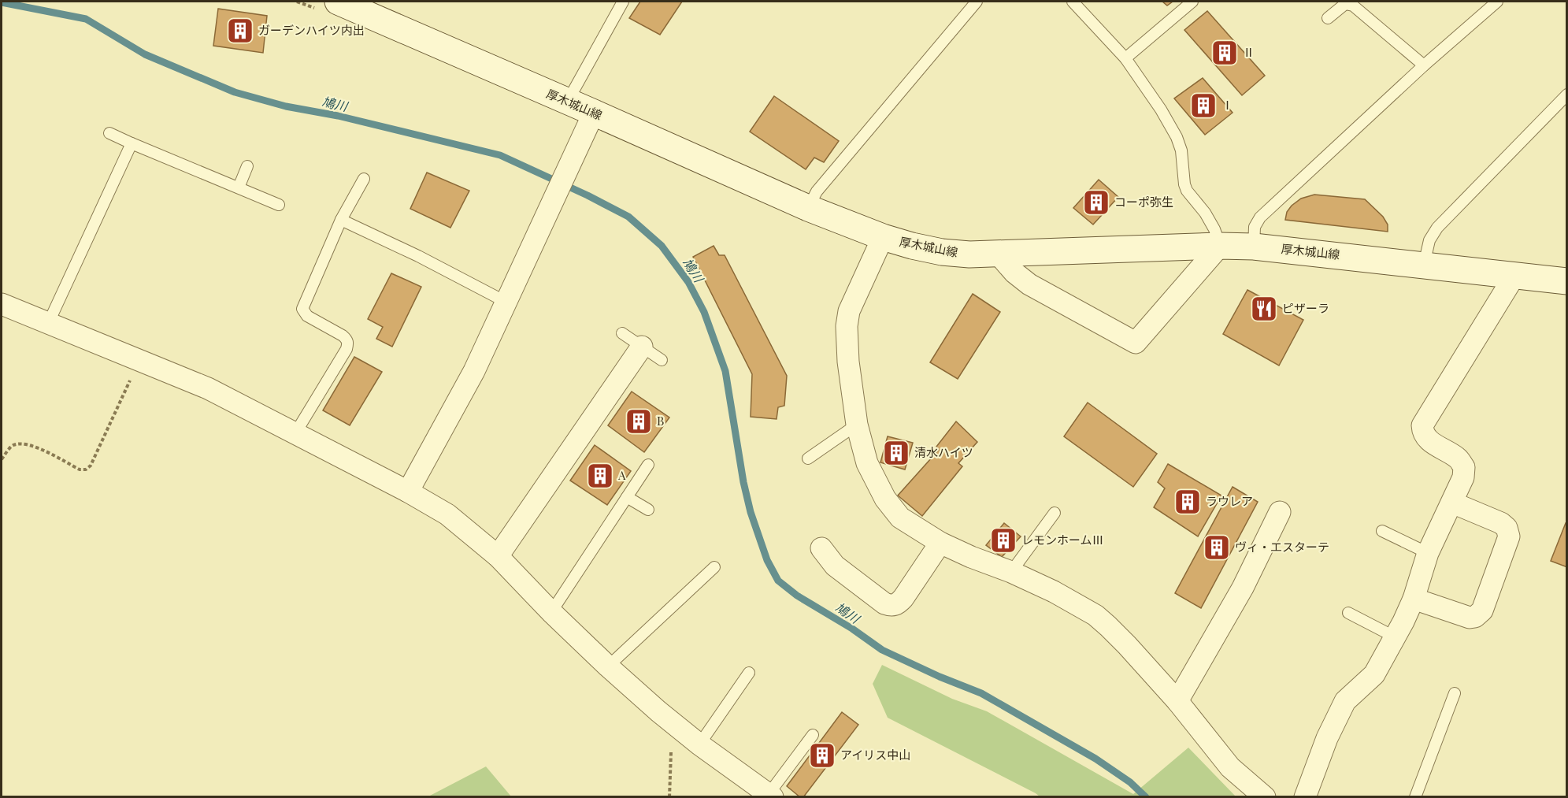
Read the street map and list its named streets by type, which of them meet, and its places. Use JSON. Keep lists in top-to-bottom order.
{
  "streets": {
    "main road": ["厚木城山線"]
  },
  "water": ["鳩川"],
  "places": {
    "building": [
      "ガーデンハイツ内出",
      "Ⅱ",
      "Ⅰ",
      "コーポ弥生",
      "B",
      "清水ハイツ",
      "A",
      "ラウレア",
      "レモンホームⅢ",
      "ヴィ・エスターテ",
      "アイリス中山"
    ],
    "restaurant": ["ピザーラ"]
  }
}
